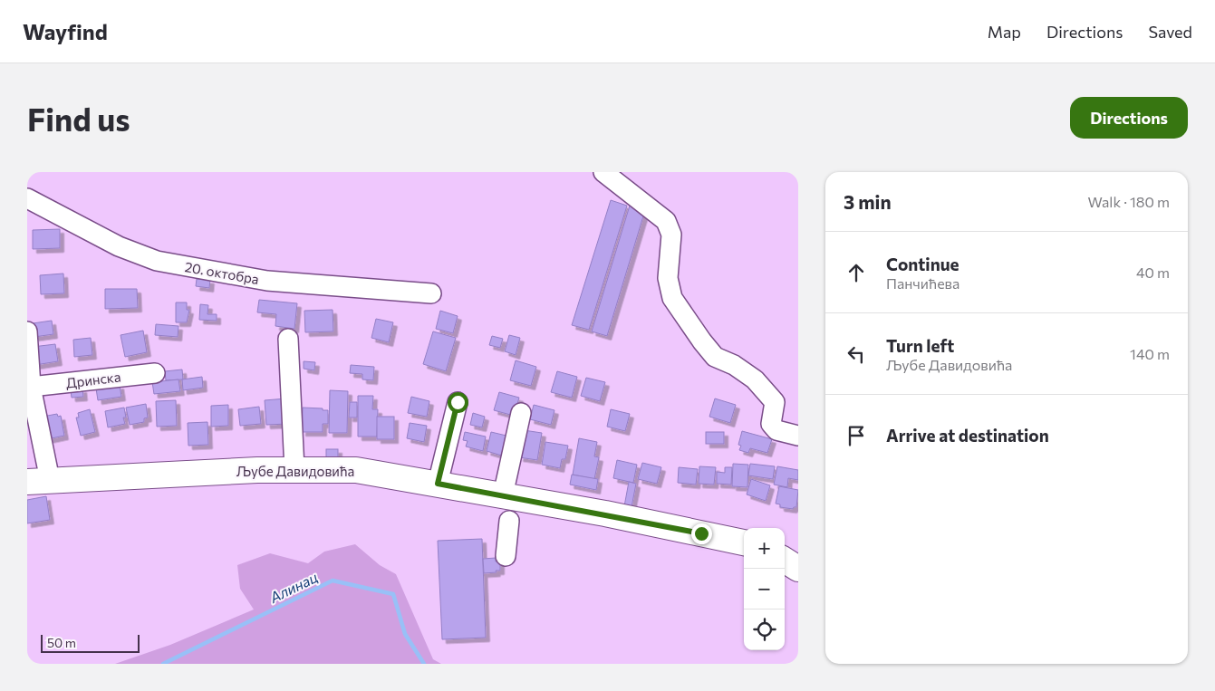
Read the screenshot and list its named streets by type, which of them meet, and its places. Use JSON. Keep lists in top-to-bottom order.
{
  "streets": {
    "main road": ["Љубе Давидовића"],
    "street": ["20. октобра", "Дринска"]
  },
  "water": ["Алинац"],
  "scale_bar": "50 m",
  "page": {
    "header": "Wayfind",
    "nav": ["Map", "Directions", "Saved"],
    "buttons": "Directions",
    "title": "Find us",
    "heading": ["3 min", "Walk · 180 m"],
    "list": [
      ["Continue", "Панчићева", "40 m"],
      ["Turn left", "Љубе Давидовића", "140 m"],
      "Arrive at destination"
    ],
    "map_buttons": ["+", "−"],
    "scale": "50 m"
  }
}
